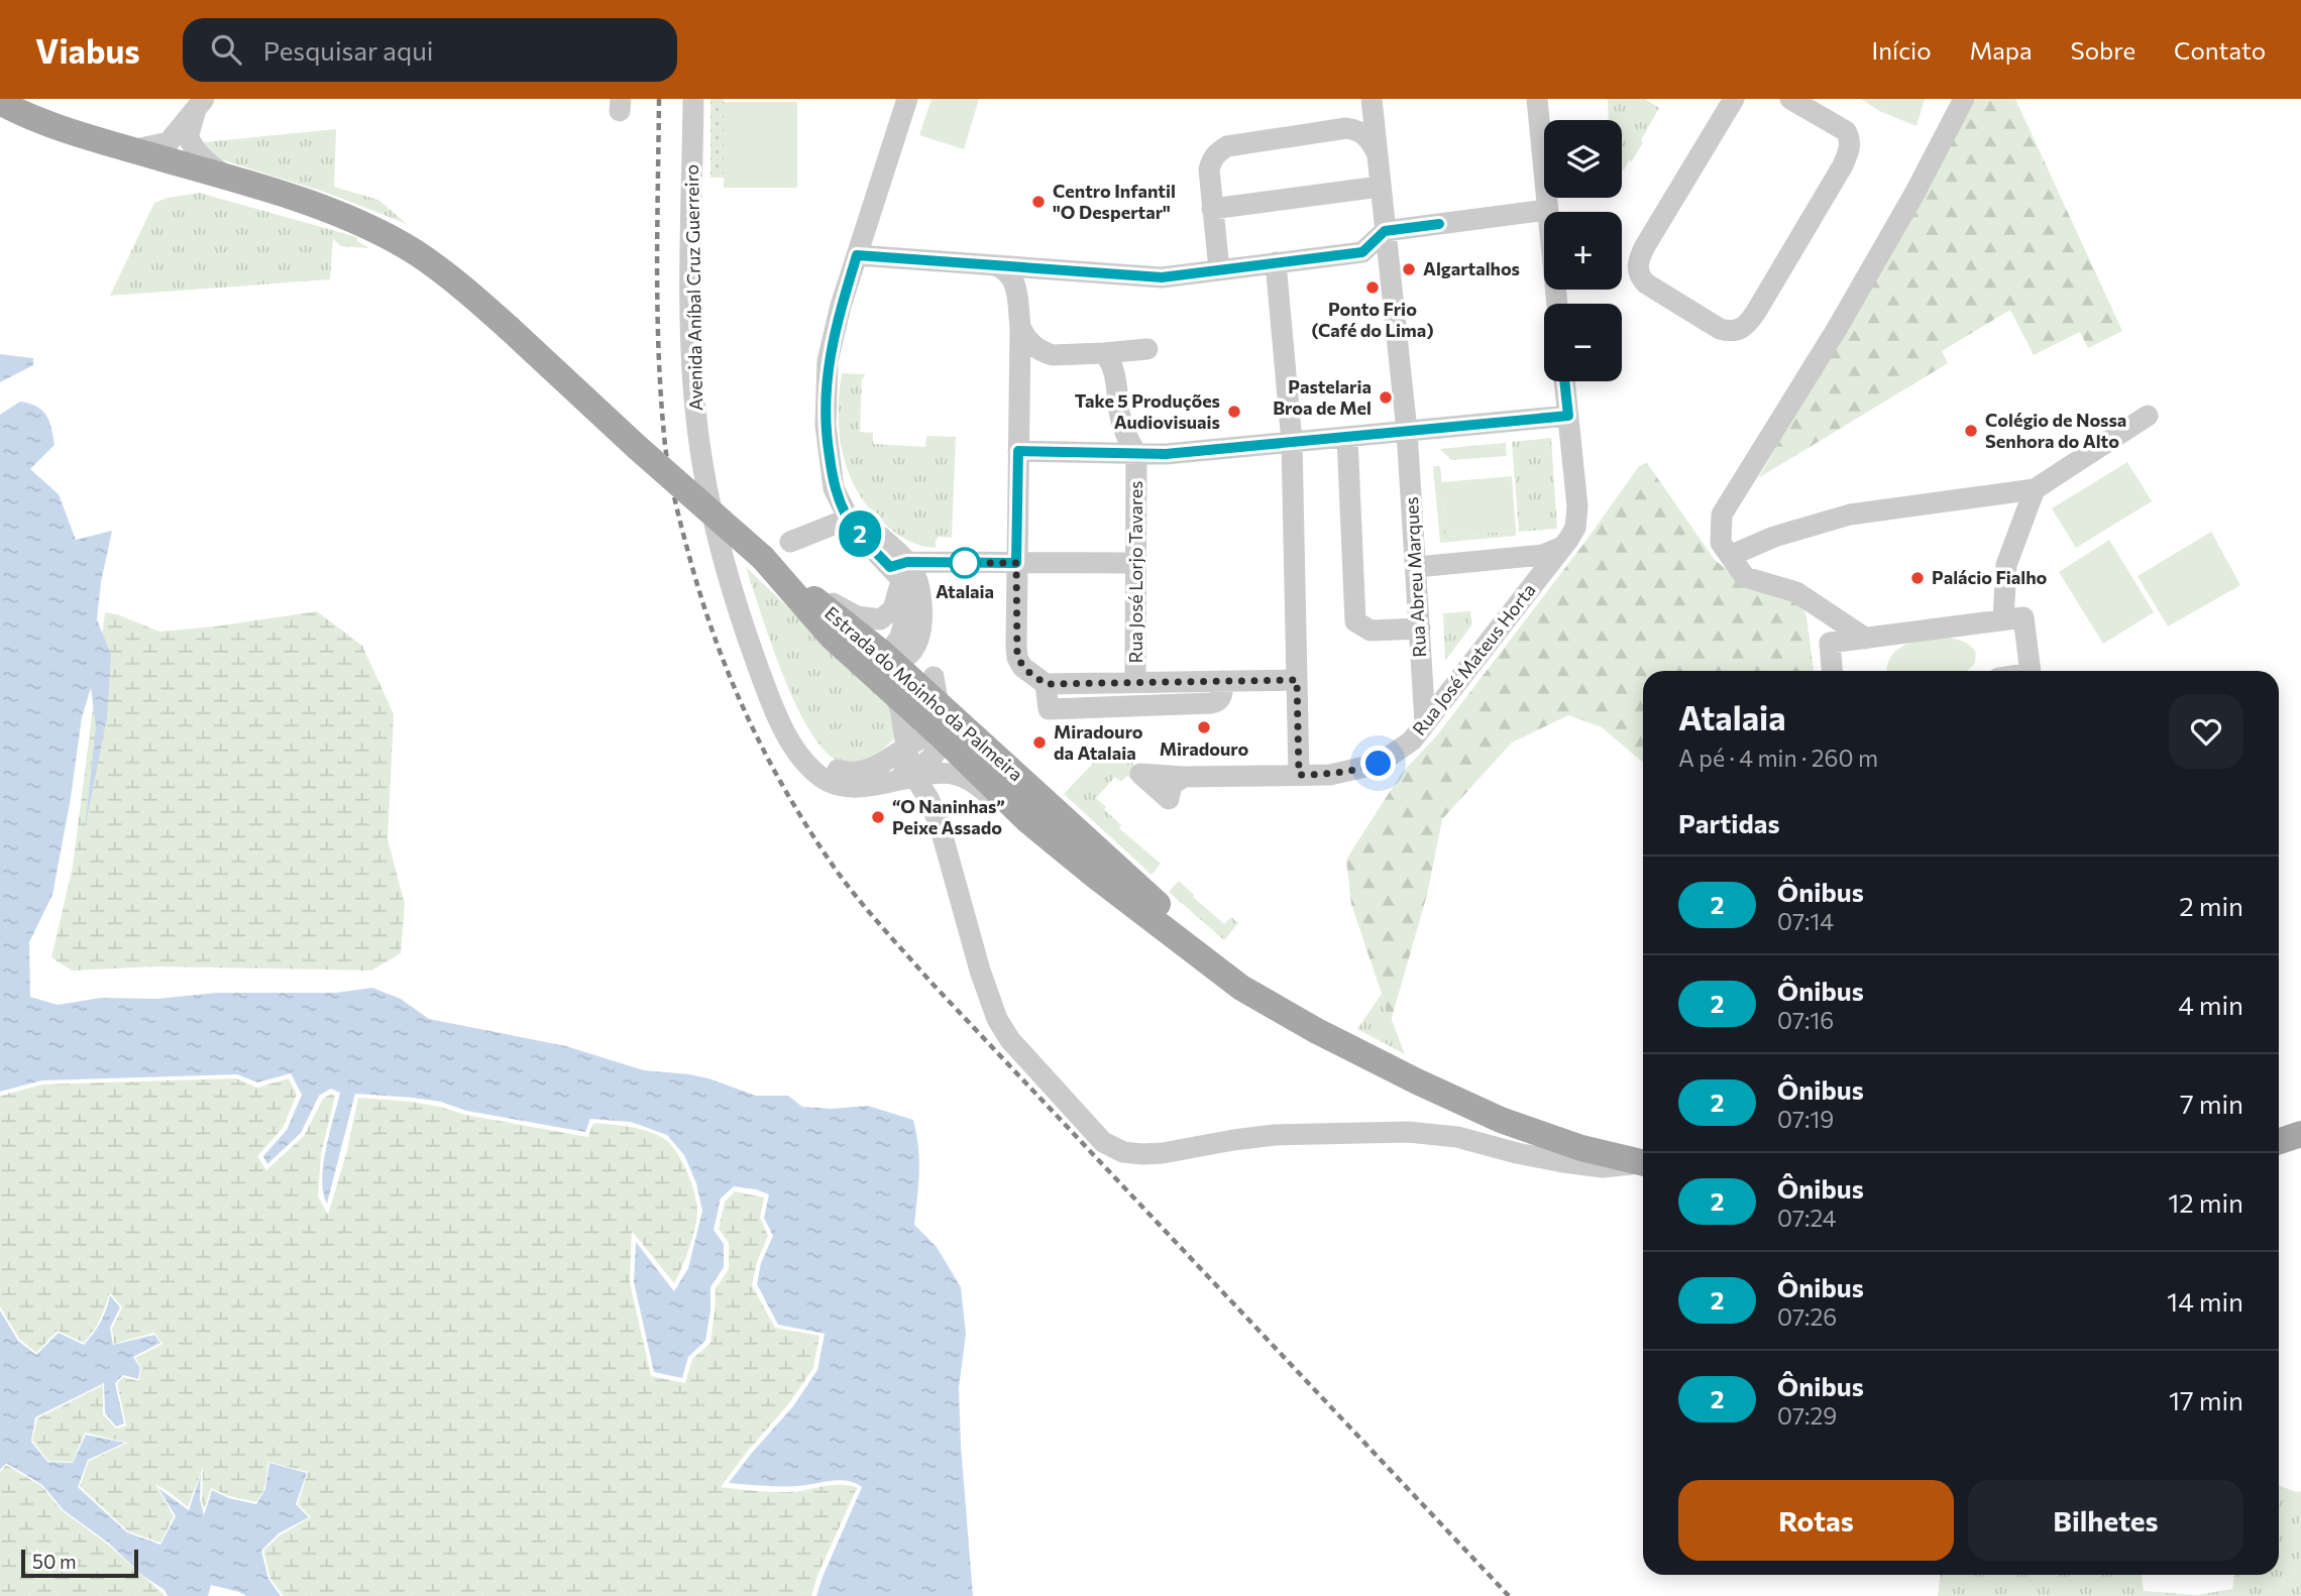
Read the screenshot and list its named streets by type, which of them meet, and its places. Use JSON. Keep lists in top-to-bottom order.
{
  "streets": {
    "main road": ["Estrada do Moinho da Palmeira"],
    "street": [
      "Avenida Aníbal Cruz Guerreiro",
      "Rua José Lorjo Tavares",
      "Rua Abreu Marques",
      "Rua José Mateus Horta"
    ]
  },
  "crossings": [
    ["Rua Abreu Marques", "Rua José Mateus Horta"]
  ],
  "places": [
    "Centro Infantil \"O Despertar\"",
    "Algartalhos",
    "Ponto Frio (Café do Lima)",
    "Pastelaria Broa de Mel",
    "Take 5 Produções Audiovisuais",
    "Colégio de Nossa Senhora do Alto",
    "Atalaia",
    "Palácio Fialho",
    "Miradouro",
    "Miradouro da Atalaia",
    "“O Naninhas” Peixe Assado"
  ],
  "lines": ["bus line 2"],
  "scale_bar": "50 m",
  "page": {
    "header": "Viabus",
    "search": "Pesquisar aqui",
    "nav": [
      "Início",
      "Mapa",
      "Sobre",
      "Contato"
    ],
    "on_map": "2",
    "map_buttons": ["+", "−"],
    "heading": [
      ["Atalaia", "A pé · 4 min · 260 m"],
      "Partidas"
    ],
    "list": [
      {
        "mark": "2",
        "name": "Ônibus",
        "note": "07:14",
        "value": "2 min"
      },
      {
        "mark": "2",
        "name": "Ônibus",
        "note": "07:16",
        "value": "4 min"
      },
      {
        "mark": "2",
        "name": "Ônibus",
        "note": "07:19",
        "value": "7 min"
      },
      {
        "mark": "2",
        "name": "Ônibus",
        "note": "07:24",
        "value": "12 min"
      },
      {
        "mark": "2",
        "name": "Ônibus",
        "note": "07:26",
        "value": "14 min"
      },
      {
        "mark": "2",
        "name": "Ônibus",
        "note": "07:29",
        "value": "17 min"
      }
    ],
    "buttons": ["Rotas", "Bilhetes"],
    "scale": "50 m"
  }
}
